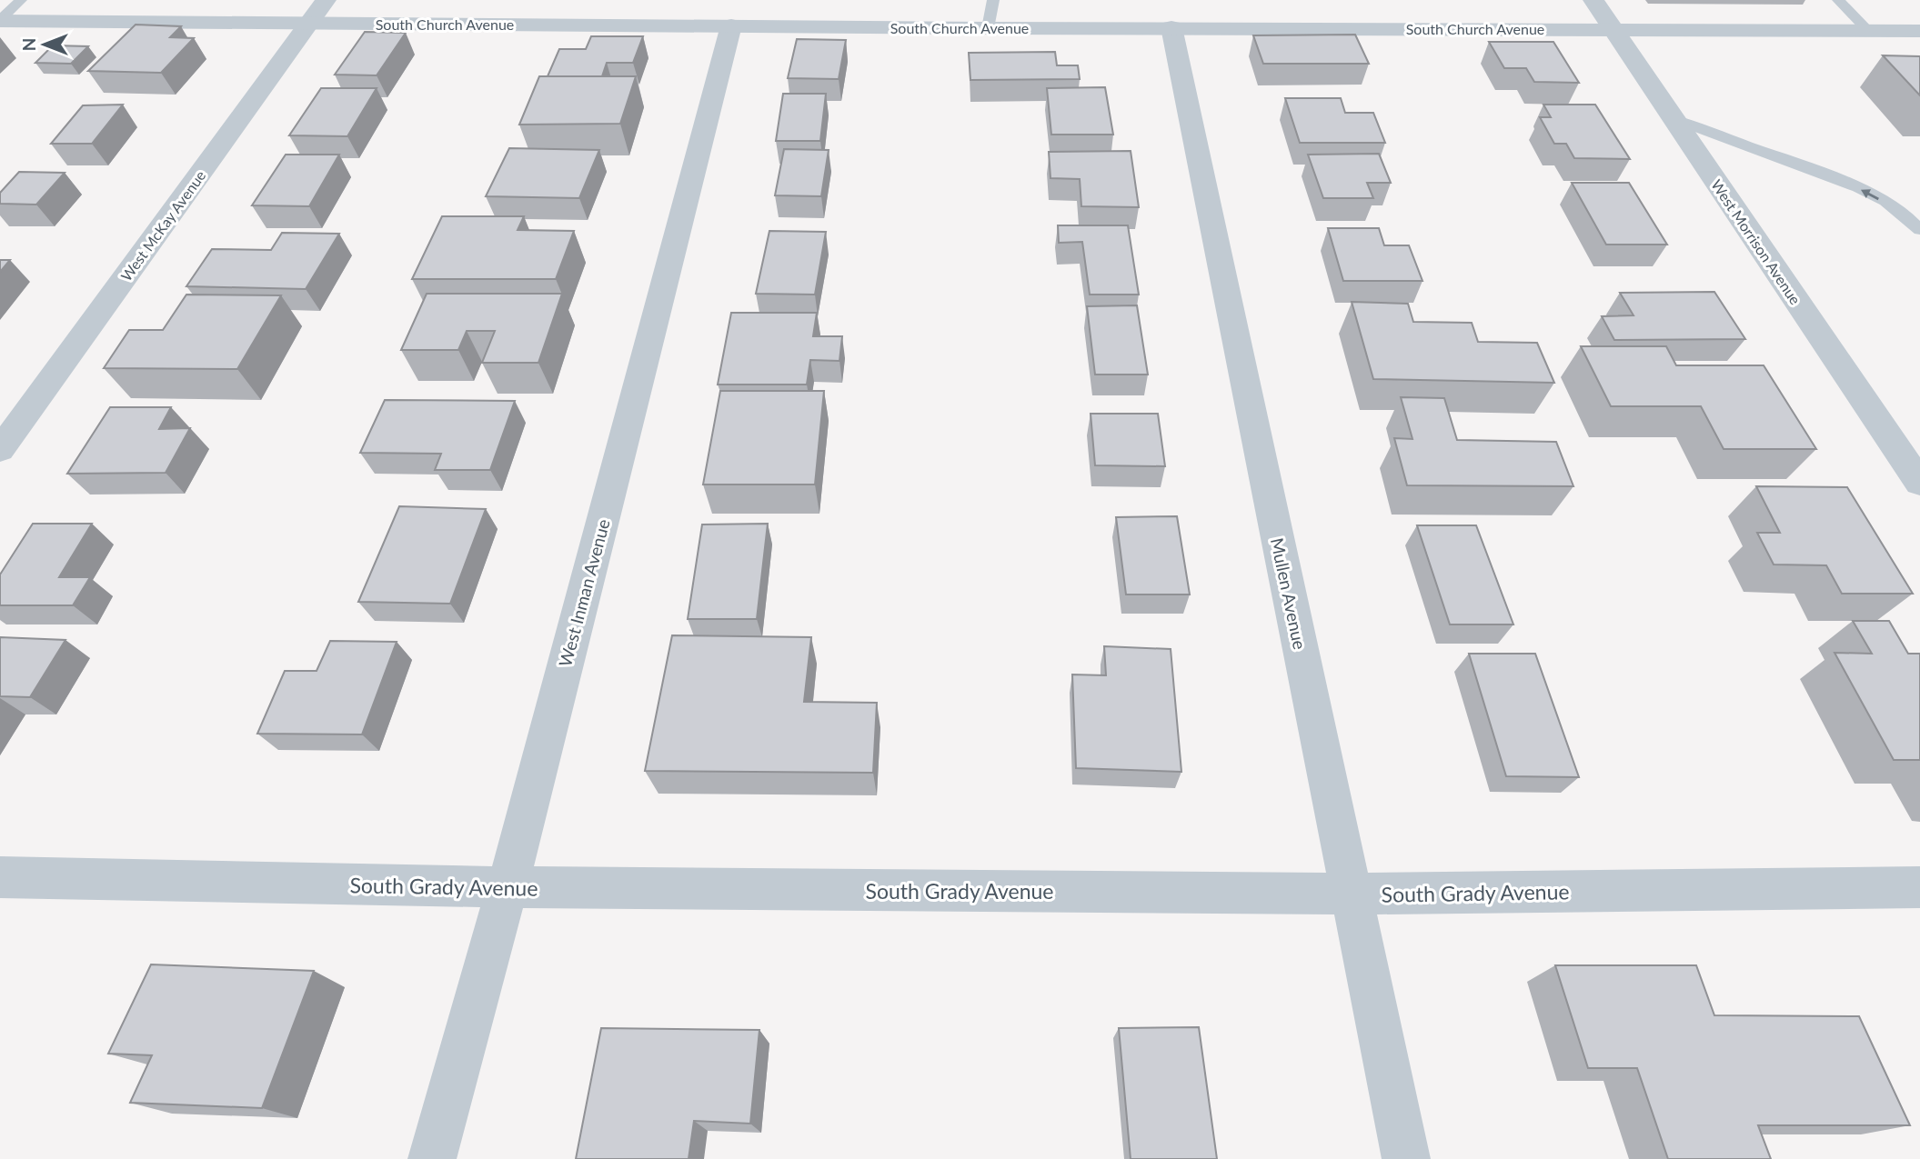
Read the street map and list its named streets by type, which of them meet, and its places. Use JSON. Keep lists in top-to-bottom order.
{
  "streets": {
    "street": [
      "South Church Avenue",
      "West McKay Avenue",
      "West Morrison Avenue",
      "West Inman Avenue",
      "Mullen Avenue",
      "South Grady Avenue"
    ]
  },
  "crossings": [
    ["South Church Avenue", "West McKay Avenue"],
    ["South Church Avenue", "West Morrison Avenue"],
    ["South Church Avenue", "West Inman Avenue"],
    ["South Church Avenue", "Mullen Avenue"],
    ["West Inman Avenue", "South Grady Avenue"],
    ["Mullen Avenue", "South Grady Avenue"]
  ],
  "north": "left"
}
